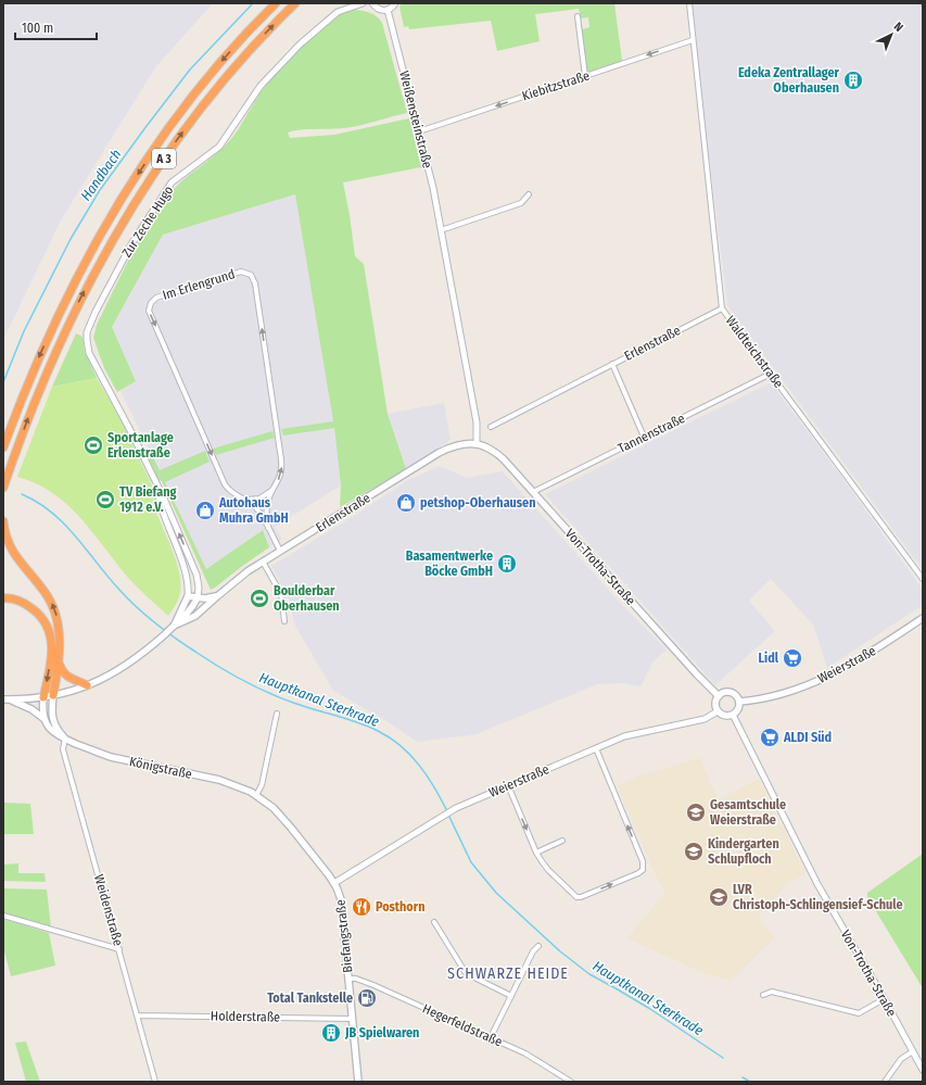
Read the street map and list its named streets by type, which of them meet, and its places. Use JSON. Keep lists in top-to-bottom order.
{
  "streets": {
    "highway": ["A 3"],
    "main road": [
      "Erlenstraße",
      "Von-Trotha-Straße",
      "Weierstraße",
      "Königstraße",
      "Biefangstraße"
    ],
    "street": [
      "Kiebitzstraße",
      "Weißensteinstraße",
      "Zur Zeche Hugo",
      "Im Erlengrund",
      "Waldteichstraße",
      "Tannenstraße",
      "Weidenstraße",
      "Holderstraße",
      "Hegerfeldstraße"
    ]
  },
  "crossings": [
    ["Kiebitzstraße", "Weißensteinstraße"],
    ["Kiebitzstraße", "Waldteichstraße"],
    ["Weißensteinstraße", "Erlenstraße"],
    ["Weißensteinstraße", "Von-Trotha-Straße"],
    ["Zur Zeche Hugo", "Erlenstraße"],
    ["Im Erlengrund", "Erlenstraße"],
    ["Erlenstraße", "Waldteichstraße"],
    ["Erlenstraße", "Von-Trotha-Straße"],
    ["Waldteichstraße", "Tannenstraße"],
    ["Tannenstraße", "Von-Trotha-Straße"],
    ["Von-Trotha-Straße", "Weierstraße"],
    ["Weierstraße", "Biefangstraße"],
    ["Königstraße", "Weidenstraße"],
    ["Königstraße", "Biefangstraße"],
    ["Weidenstraße", "Holderstraße"],
    ["Biefangstraße", "Holderstraße"],
    ["Biefangstraße", "Hegerfeldstraße"]
  ],
  "one_way": ["Kiebitzstraße"],
  "districts": ["SCHWARZE HEIDE"],
  "water": ["Handbach", "Hauptkanal Sterkrade"],
  "places": {
    "building": ["Edeka Zentrallager Oberhausen", "Basamentwerke Böcke GmbH", "JB Spielwaren"],
    "sports": ["Sportanlage Erlenstraße", "TV Biefang 1912 e.V.", "Boulderbar Oberhausen"],
    "shop": ["petshop-Oberhausen", "Autohaus Muhra GmbH"],
    "supermarket": ["Lidl", "ALDI Süd"],
    "school or university": ["Gesamtschule Weierstraße", "Kindergarten Schlupfloch", "LVR Christoph-Schlingensief-Schule"],
    "restaurant": ["Posthorn"],
    "fuel station": ["Total Tankstelle"]
  },
  "scale_bar": "100 m",
  "north": "top right"
}
